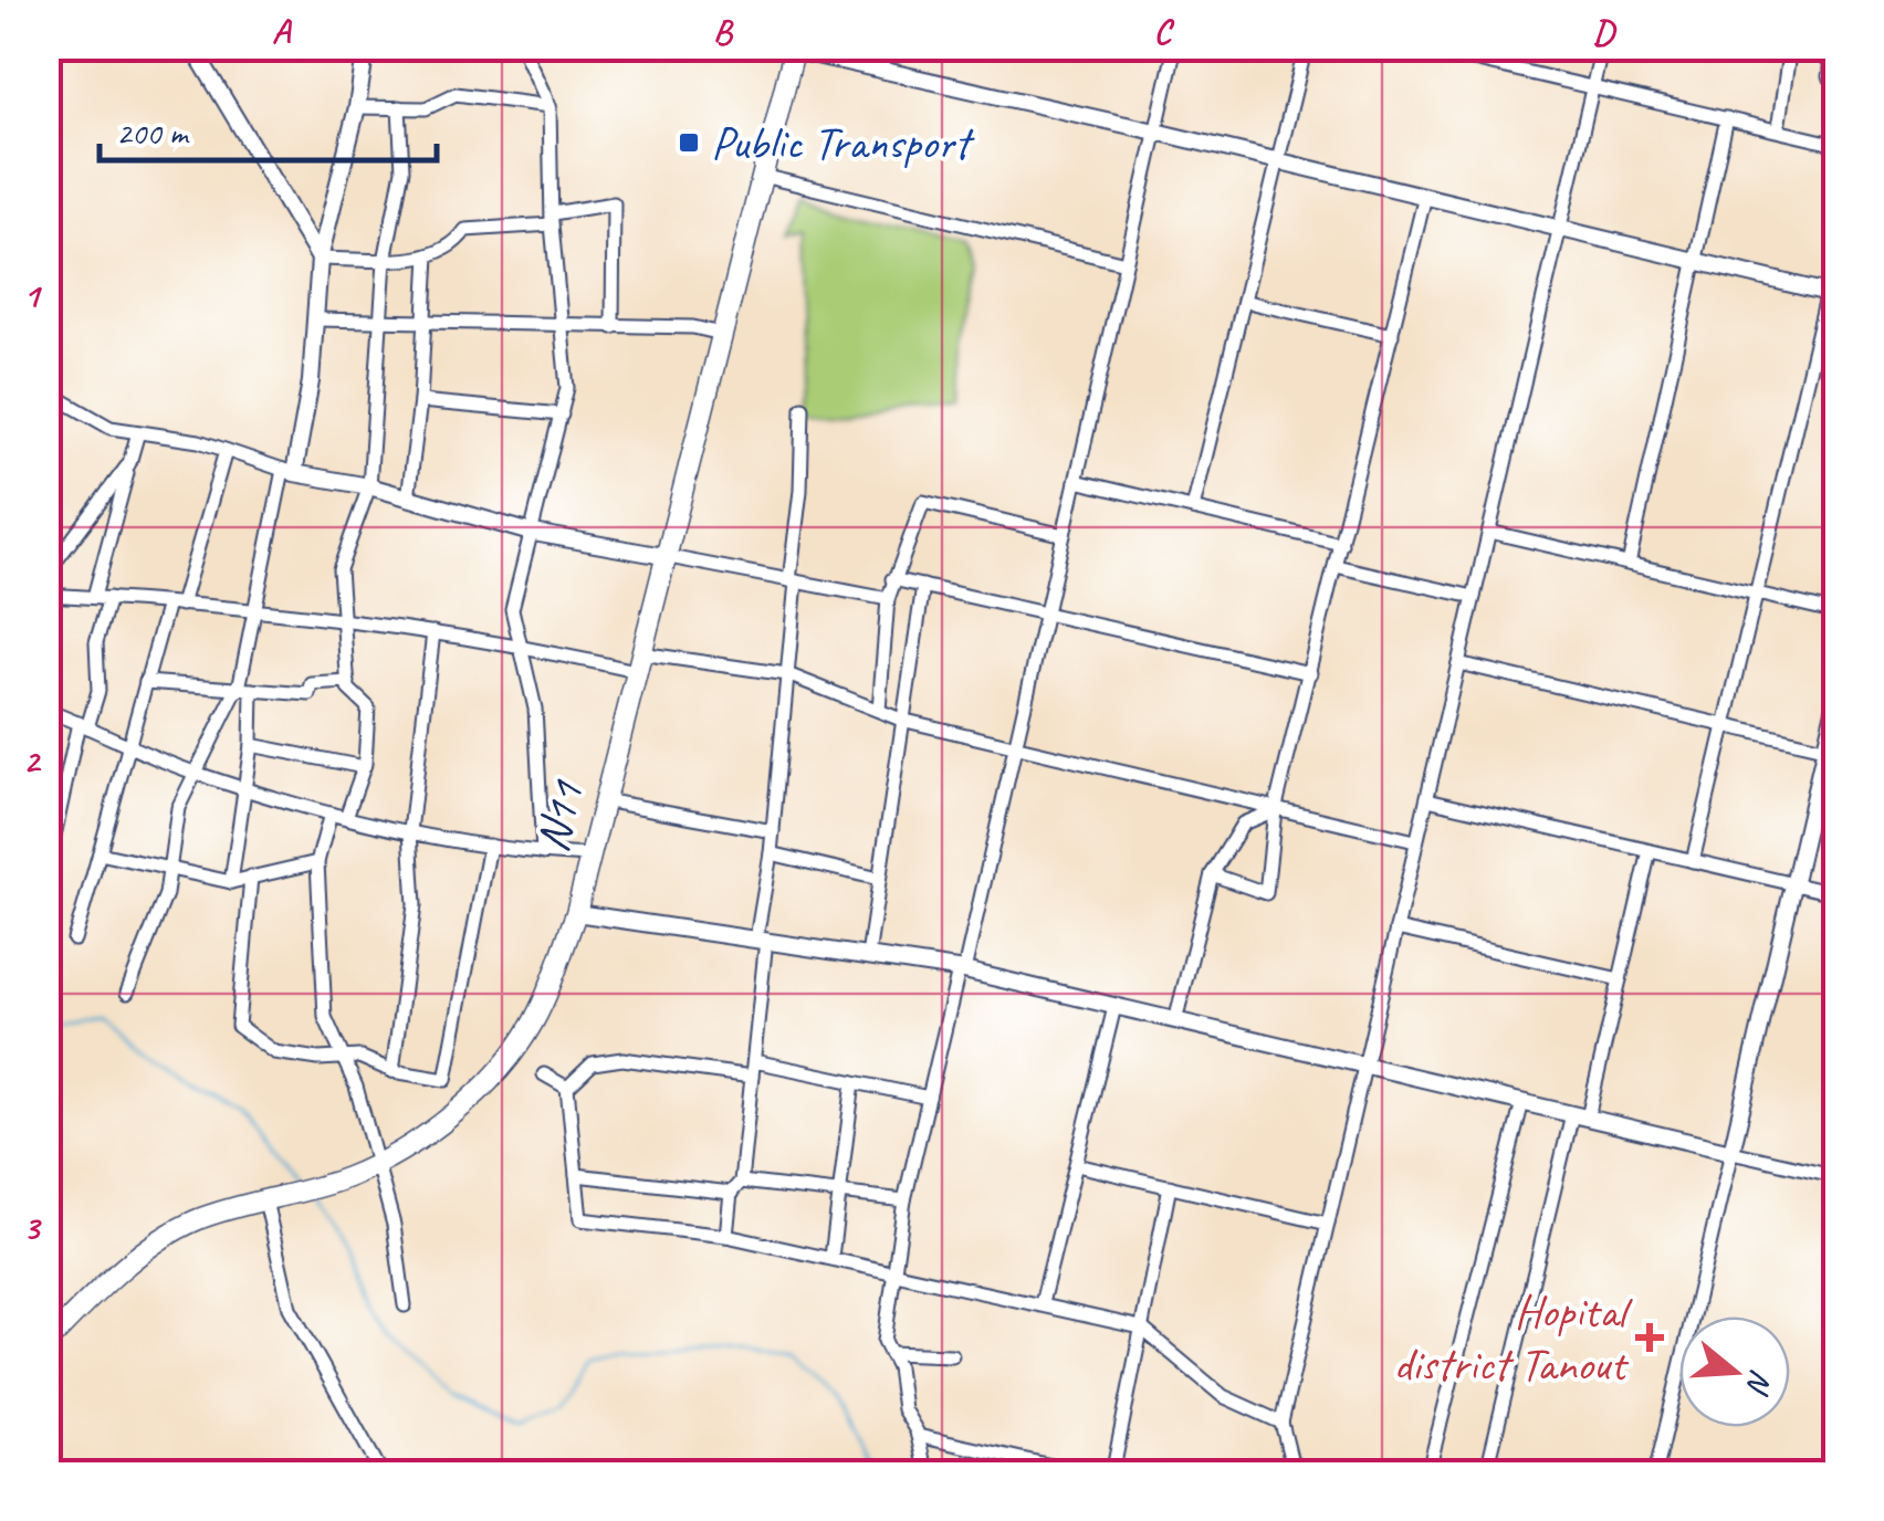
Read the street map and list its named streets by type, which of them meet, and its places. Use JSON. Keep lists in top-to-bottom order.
{
  "streets": {
    "main road": ["N11"]
  },
  "places": {
    "transit": ["Public Transport"],
    "health": ["Hopital district Tanout"]
  },
  "scale_bar": "200 m",
  "north": "right",
  "grid": {
    "columns": [
      "A",
      "B",
      "C",
      "D"
    ],
    "rows": ["1", "2", "3"]
  }
}
